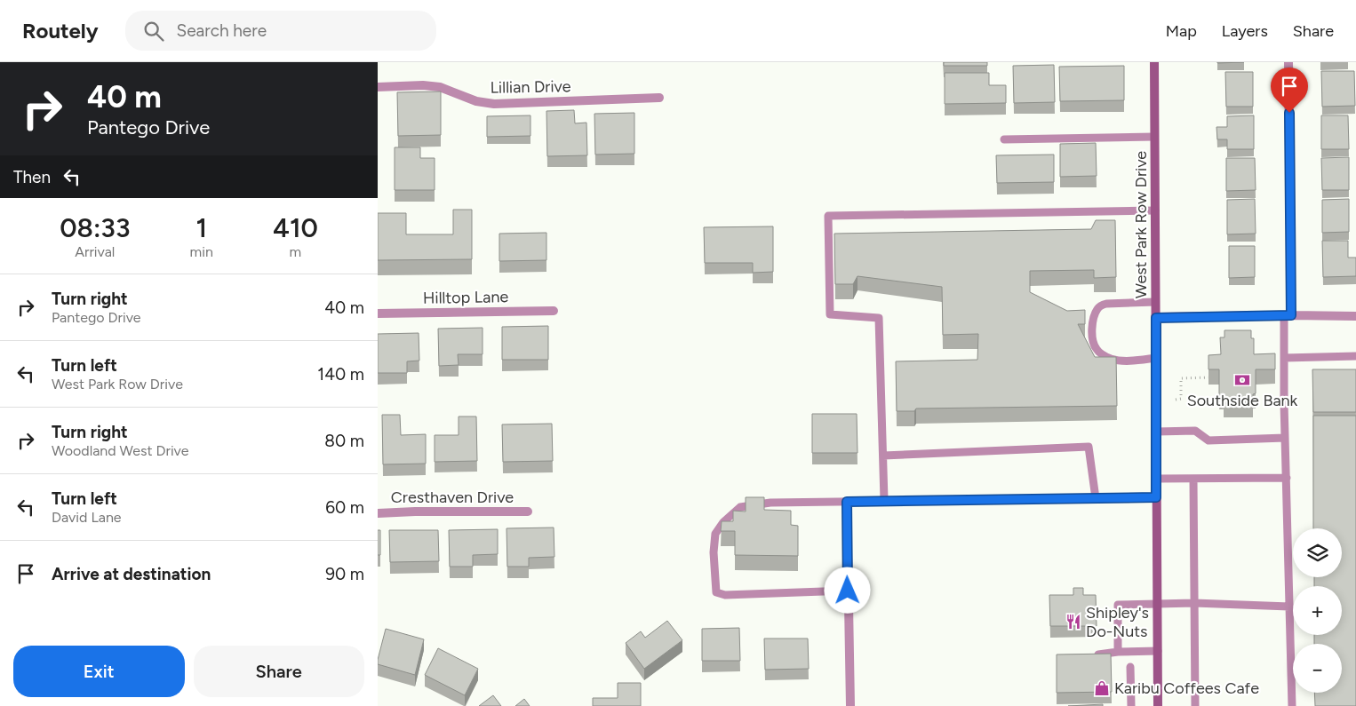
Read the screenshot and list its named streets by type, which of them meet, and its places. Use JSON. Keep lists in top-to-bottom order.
{
  "streets": {
    "main road": ["West Park Row Drive"],
    "street": ["Lillian Drive", "Hilltop Lane", "Cresthaven Drive"]
  },
  "places": {
    "bank": ["Southside Bank"],
    "restaurant": ["Shipley's Do-Nuts"],
    "shop": ["Karibu Coffees Cafe"]
  },
  "page": {
    "header": "Routely",
    "search": "Search here",
    "nav": ["Map", "Layers", "Share"],
    "turn": ["40 m", "Pantego Drive"],
    "then": "Then",
    "eta": [
      "08:33",
      "Arrival",
      "1",
      "min",
      "410",
      "m"
    ],
    "list": [
      {
        "name": "Turn right",
        "note": "Pantego Drive",
        "value": "40 m"
      },
      {
        "name": "Turn left",
        "note": "West Park Row Drive",
        "value": "140 m"
      },
      {
        "name": "Turn right",
        "note": "Woodland West Drive",
        "value": "80 m"
      },
      {
        "name": "Turn left",
        "note": "David Lane",
        "value": "60 m"
      },
      {
        "name": "Arrive at destination",
        "value": "90 m"
      }
    ],
    "map_buttons": ["+", "−"],
    "buttons": ["Exit", "Share"]
  }
}
